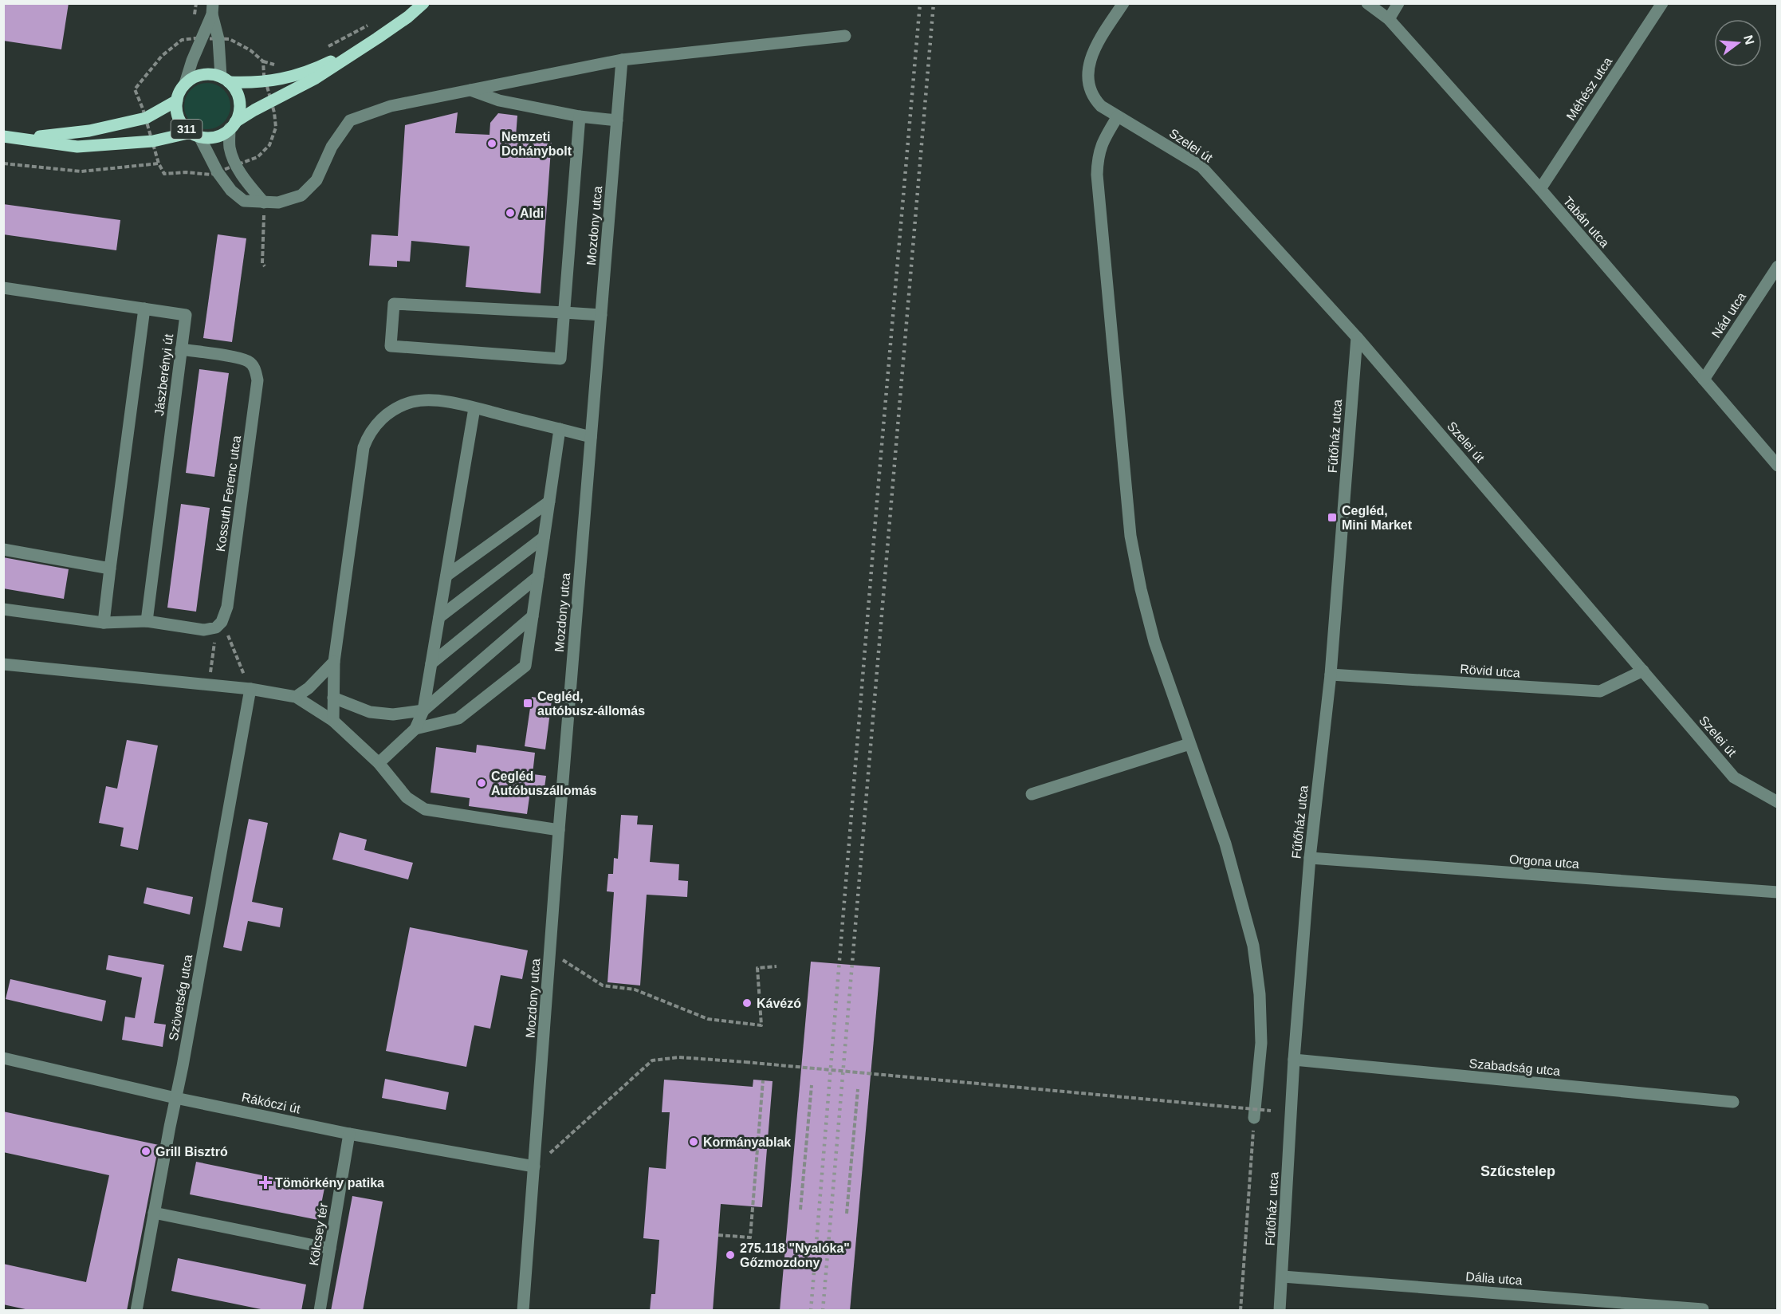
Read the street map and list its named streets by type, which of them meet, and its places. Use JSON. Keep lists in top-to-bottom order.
{
  "streets": {
    "main road": ["311"],
    "street": [
      "Méhész utca",
      "Szelei út",
      "Tabán utca",
      "Mozdony utca",
      "Nád utca",
      "Jászberényi út",
      "Fűtőház utca",
      "Kossuth Ferenc utca",
      "Rövid utca",
      "Orgona utca",
      "Szövetség utca",
      "Szabadság utca",
      "Rákóczi út",
      "Kölcsey tér",
      "Dália utca"
    ]
  },
  "crossings": [
    ["Méhész utca", "Tabán utca"],
    ["Szelei út", "Fűtőház utca"],
    ["Szelei út", "Rövid utca"],
    ["Tabán utca", "Nád utca"],
    ["Mozdony utca", "Rákóczi út"],
    ["Jászberényi út", "Kossuth Ferenc utca"],
    ["Fűtőház utca", "Rövid utca"],
    ["Fűtőház utca", "Orgona utca"],
    ["Fűtőház utca", "Szabadság utca"],
    ["Fűtőház utca", "Dália utca"],
    ["Szövetség utca", "Rákóczi út"],
    ["Rákóczi út", "Kölcsey tér"]
  ],
  "districts": ["Szűcstelep"],
  "places": {
    "other": [
      "Nemzeti Dohánybolt",
      "Aldi",
      "Cegléd Autóbuszállomás",
      "Kávézó",
      "Kormányablak",
      "Grill Bisztró",
      "275.118 \"Nyalóka\" Gőzmozdony"
    ],
    "transit": ["Cegléd, Mini Market", "Cegléd, autóbusz-állomás"],
    "health": ["Tömörkény patika"]
  },
  "north": "right"
}
